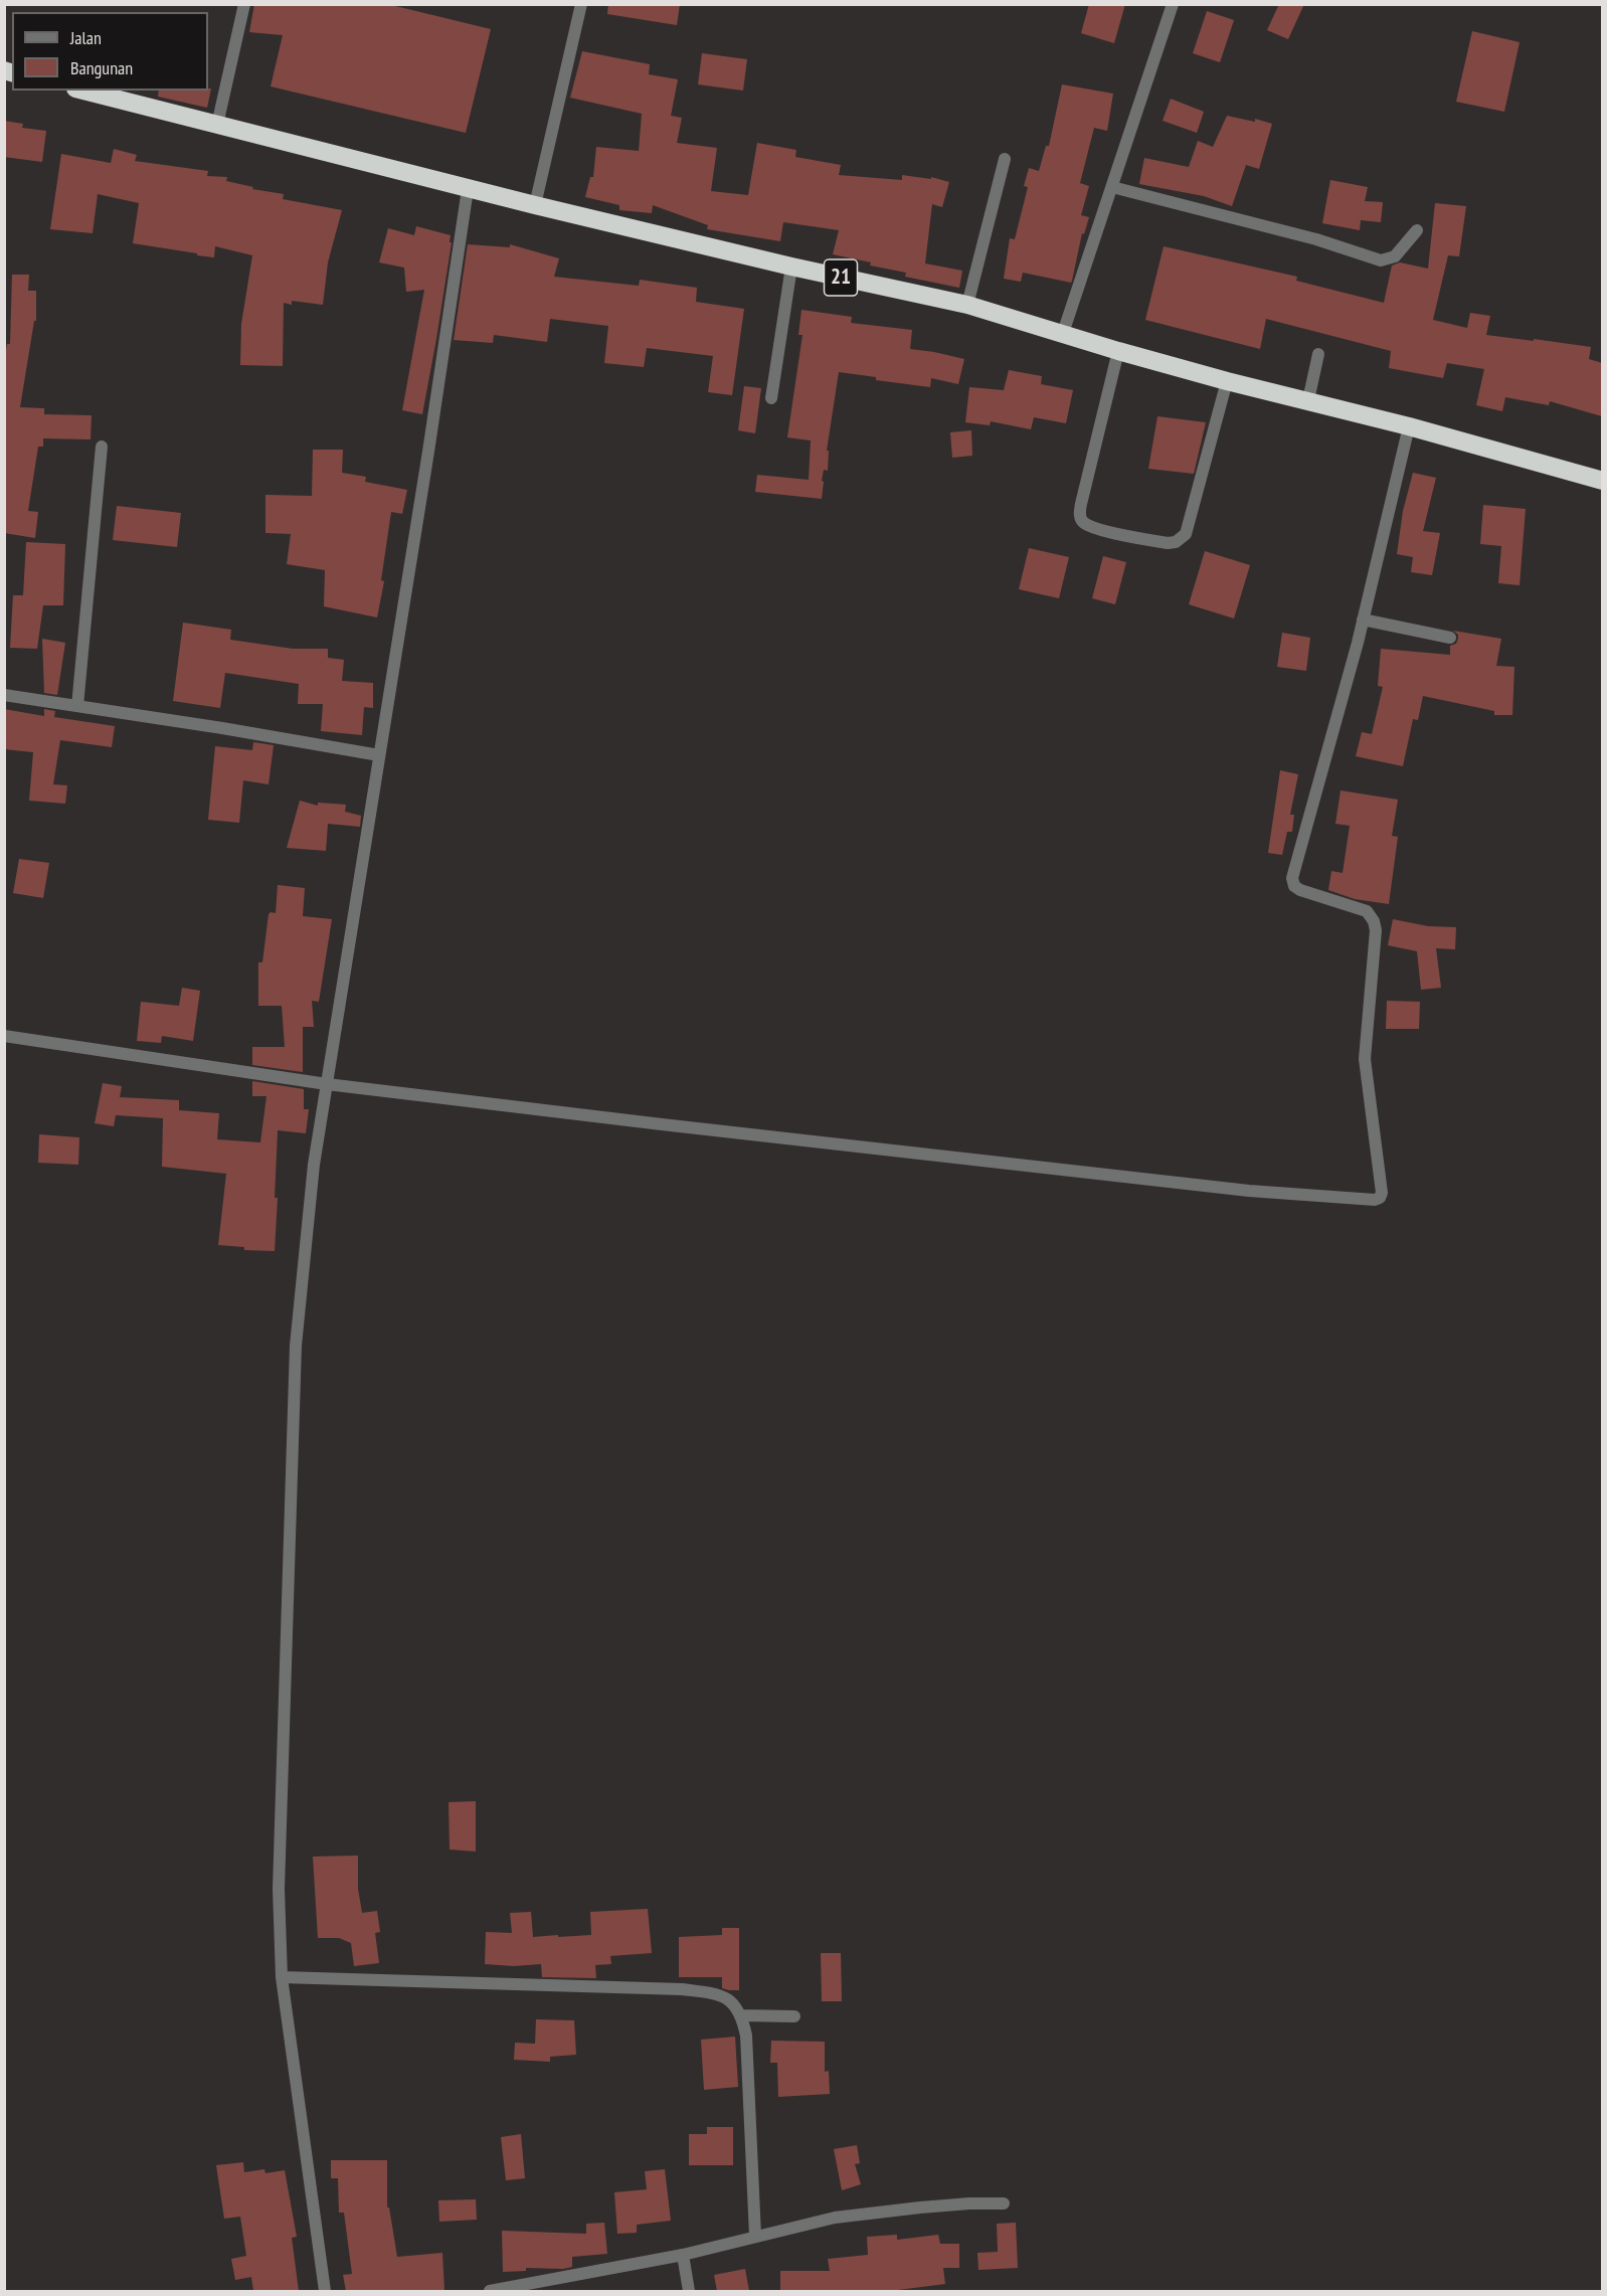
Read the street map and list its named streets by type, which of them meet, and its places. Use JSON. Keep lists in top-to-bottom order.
{
  "streets": {
    "highway": ["21"]
  },
  "legend": ["Jalan", "Bangunan"]
}
